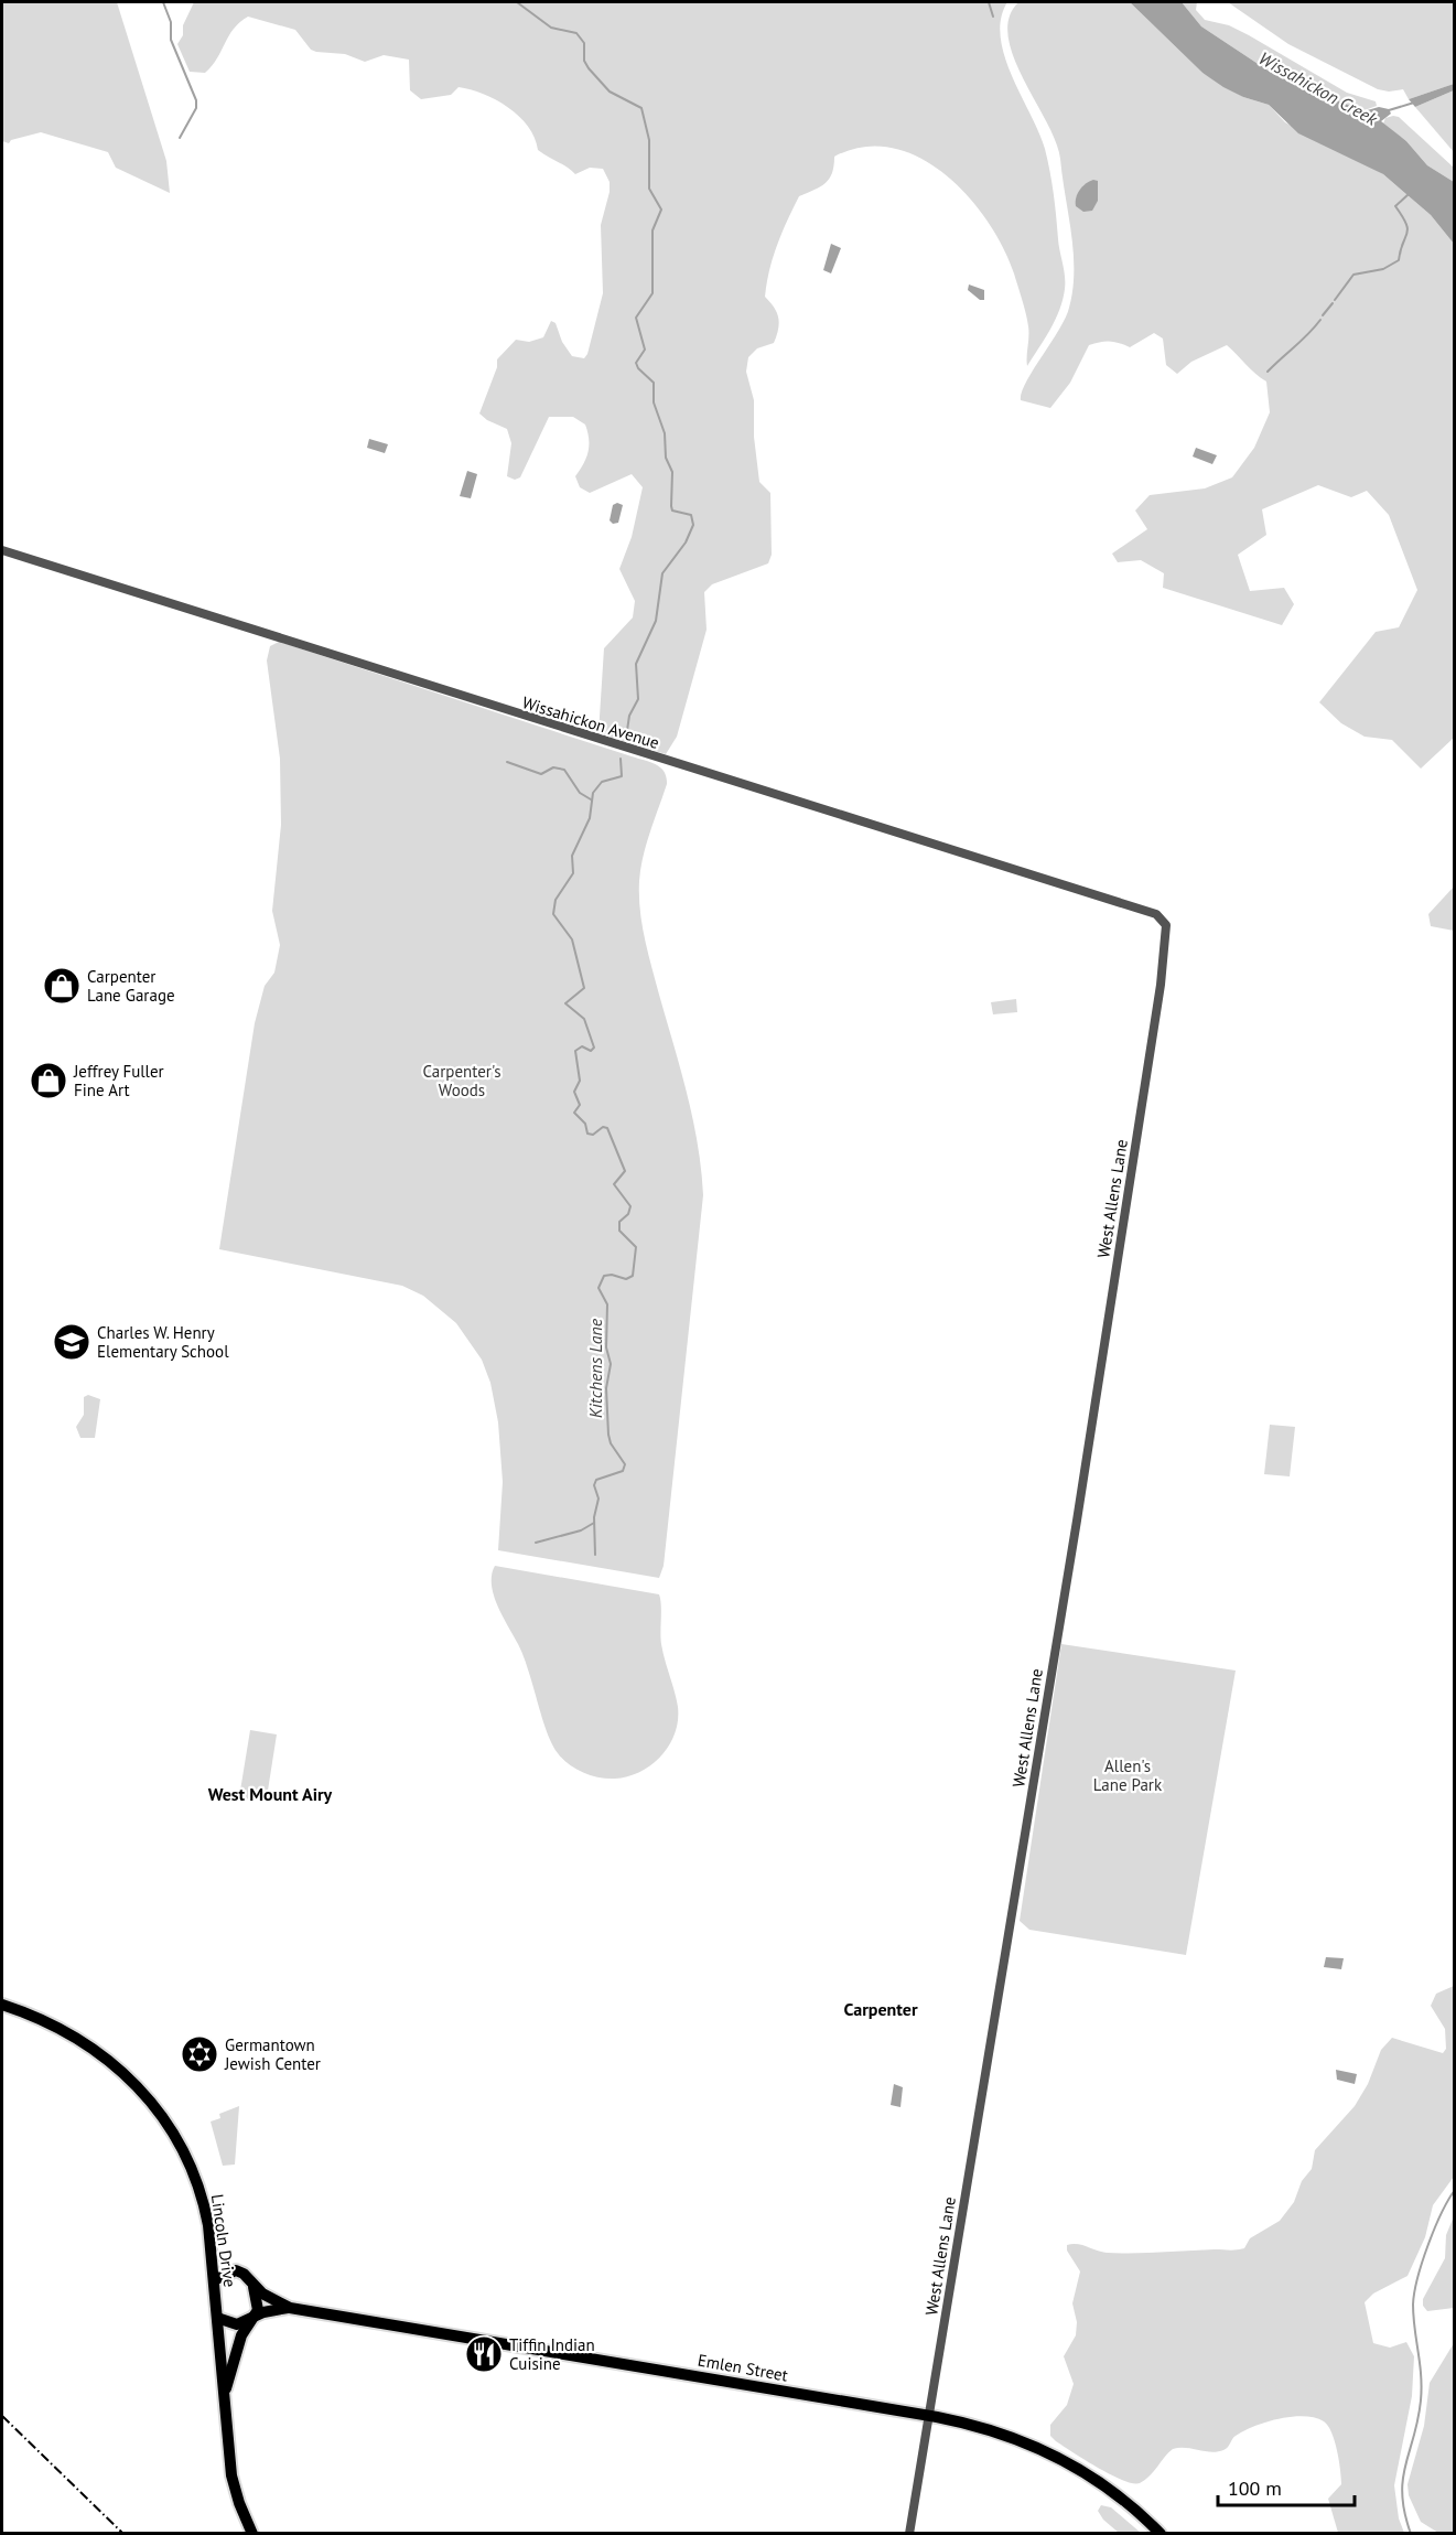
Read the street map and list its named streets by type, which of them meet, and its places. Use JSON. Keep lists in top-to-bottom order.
{
  "streets": {
    "main road": ["Lincoln Drive", "Emlen Street"],
    "street": ["Wissahickon Avenue", "West Allens Lane"]
  },
  "crossings": [
    ["Wissahickon Avenue", "West Allens Lane"],
    ["West Allens Lane", "Emlen Street"],
    ["Lincoln Drive", "Emlen Street"]
  ],
  "districts": ["West Mount Airy", "Carpenter"],
  "water": ["Wissahickon Creek", "Kitchens Lane"],
  "parks": ["Carpenter's Woods", "Allen's Lane Park"],
  "places": {
    "shop": ["Carpenter Lane Garage", "Jeffrey Fuller Fine Art"],
    "school or university": ["Charles W. Henry Elementary School"],
    "synagogue": ["Germantown Jewish Center"],
    "restaurant": ["Tiffin Indian Cuisine"]
  },
  "scale_bar": "100 m"
}
